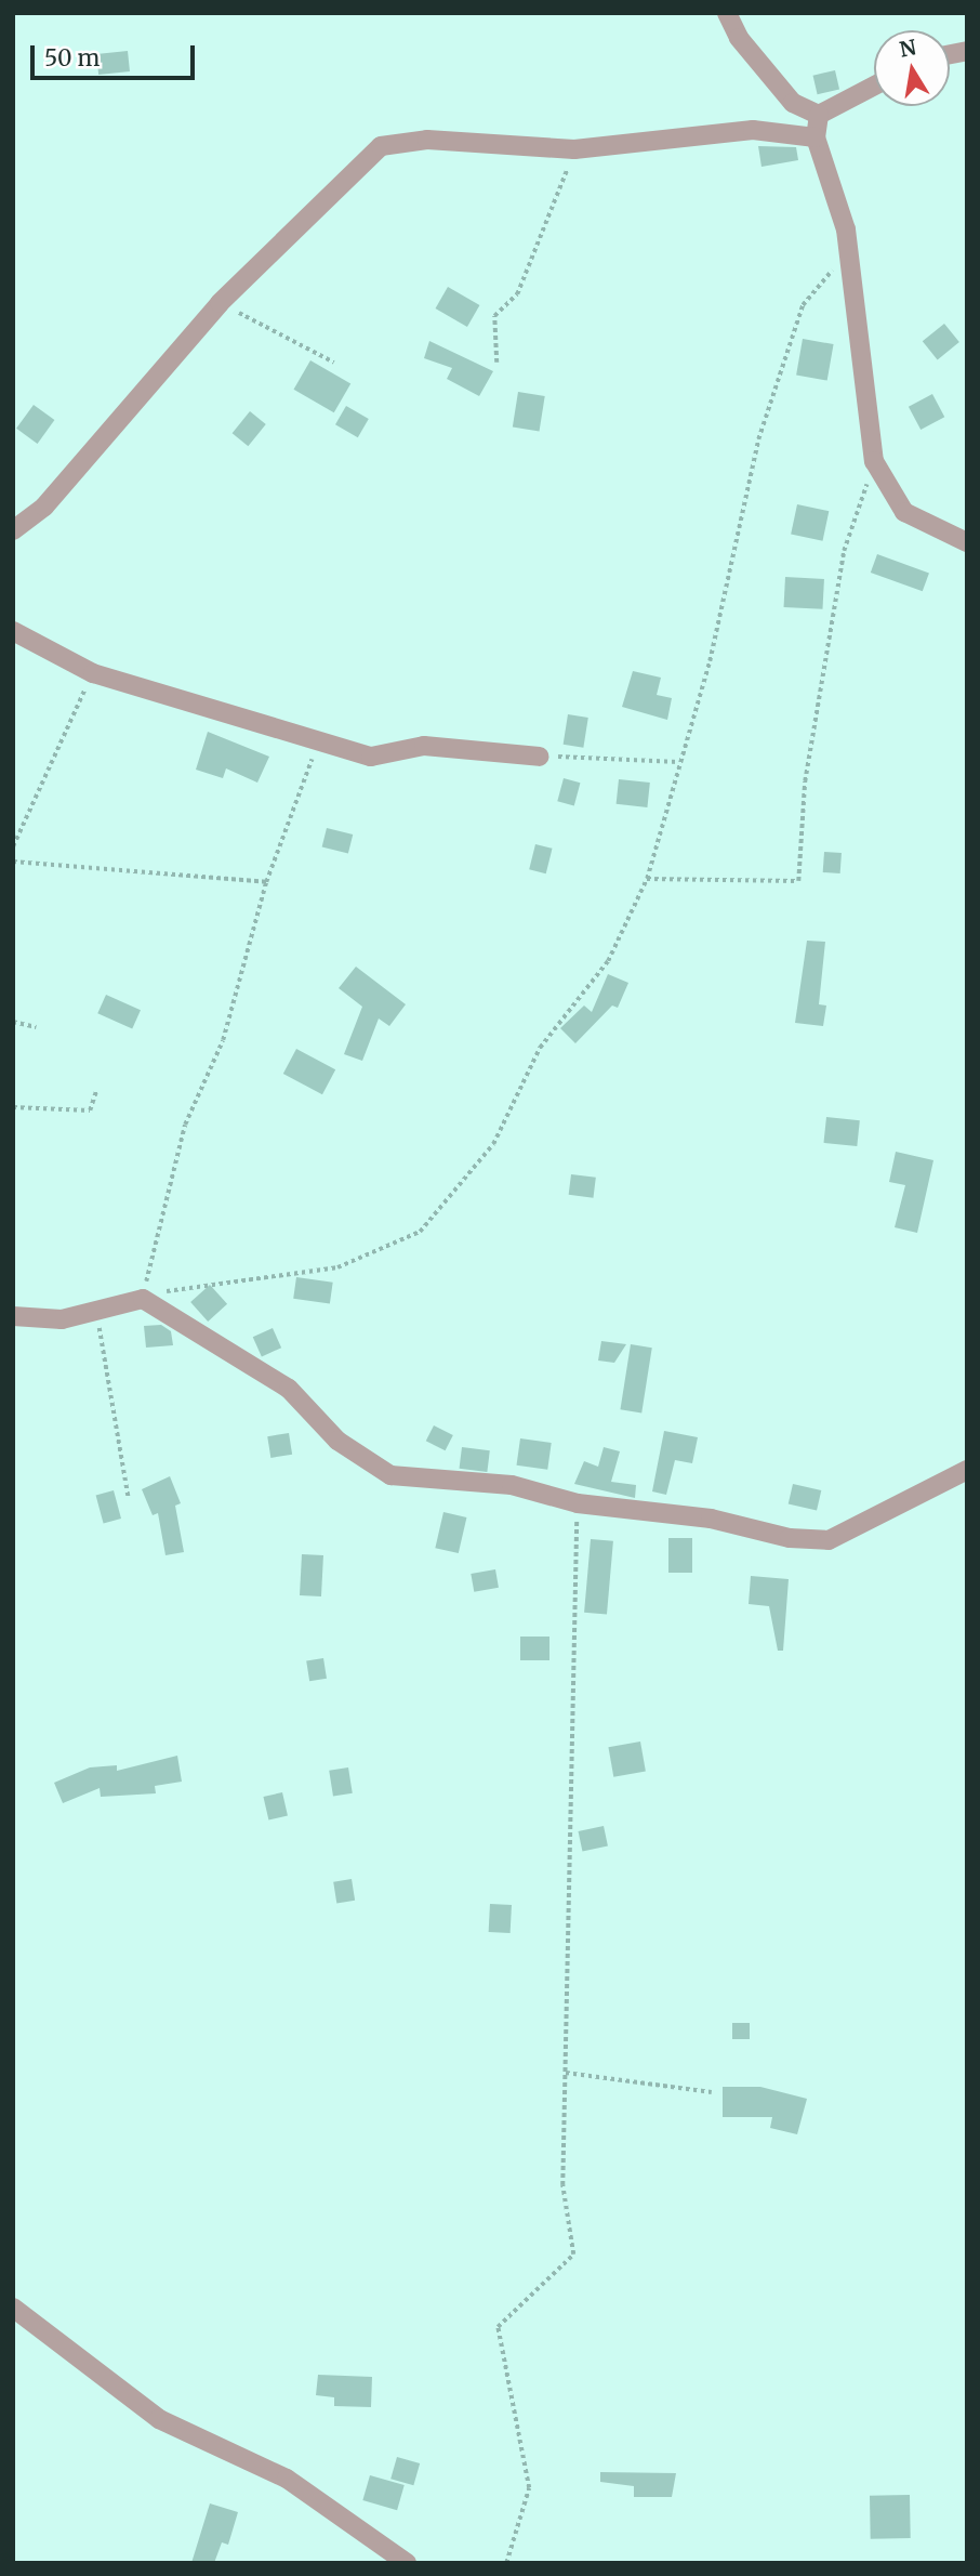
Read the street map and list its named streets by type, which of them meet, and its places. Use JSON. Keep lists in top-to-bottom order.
{
  "scale_bar": "50 m",
  "north": "top"
}
